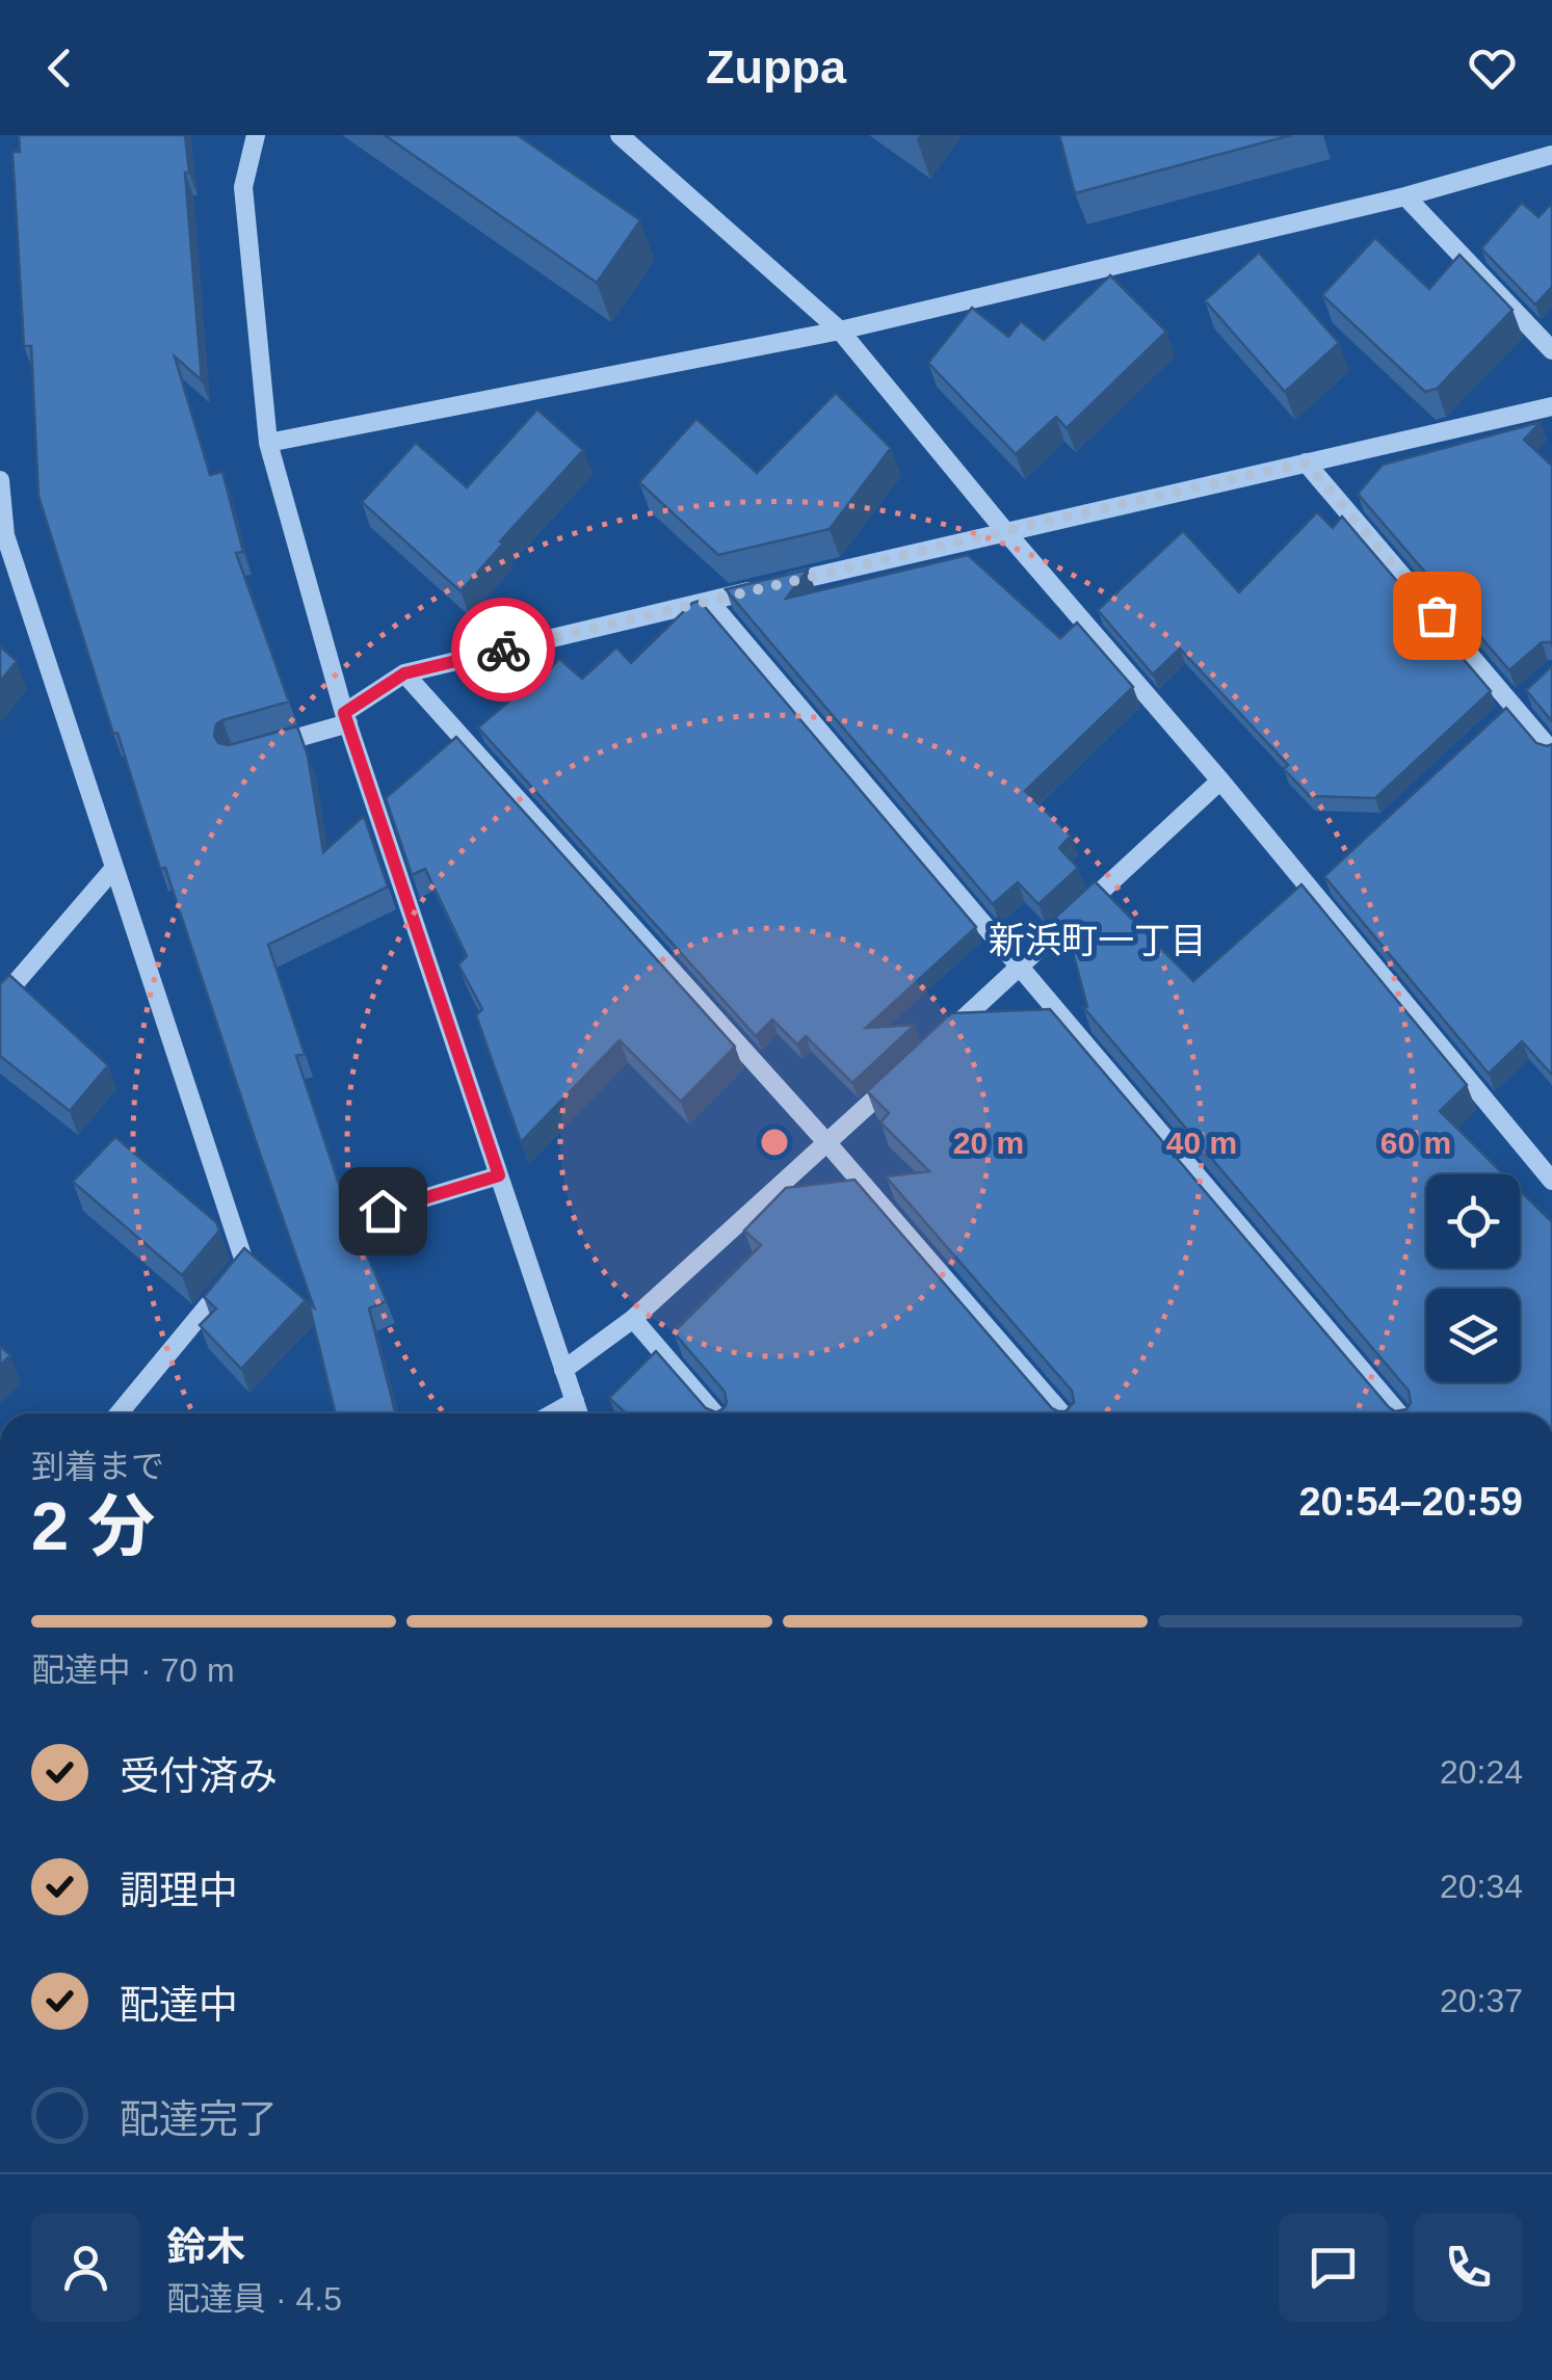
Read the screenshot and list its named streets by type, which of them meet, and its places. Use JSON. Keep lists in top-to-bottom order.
{
  "districts": ["新浜町一丁目"],
  "page": {
    "header": "Zuppa",
    "heading": ["2 分", "到着まで", "20:54–20:59"],
    "panel": ["鈴木", "配達員 · 4.5"],
    "bar": "配達中 · 70 m",
    "list": [
      ["受付済み", "20:24"],
      ["調理中", "20:34"],
      ["配達中", "20:37"],
      "配達完了"
    ]
  },
  "rings": ["20 m", "40 m", "60 m"]
}
